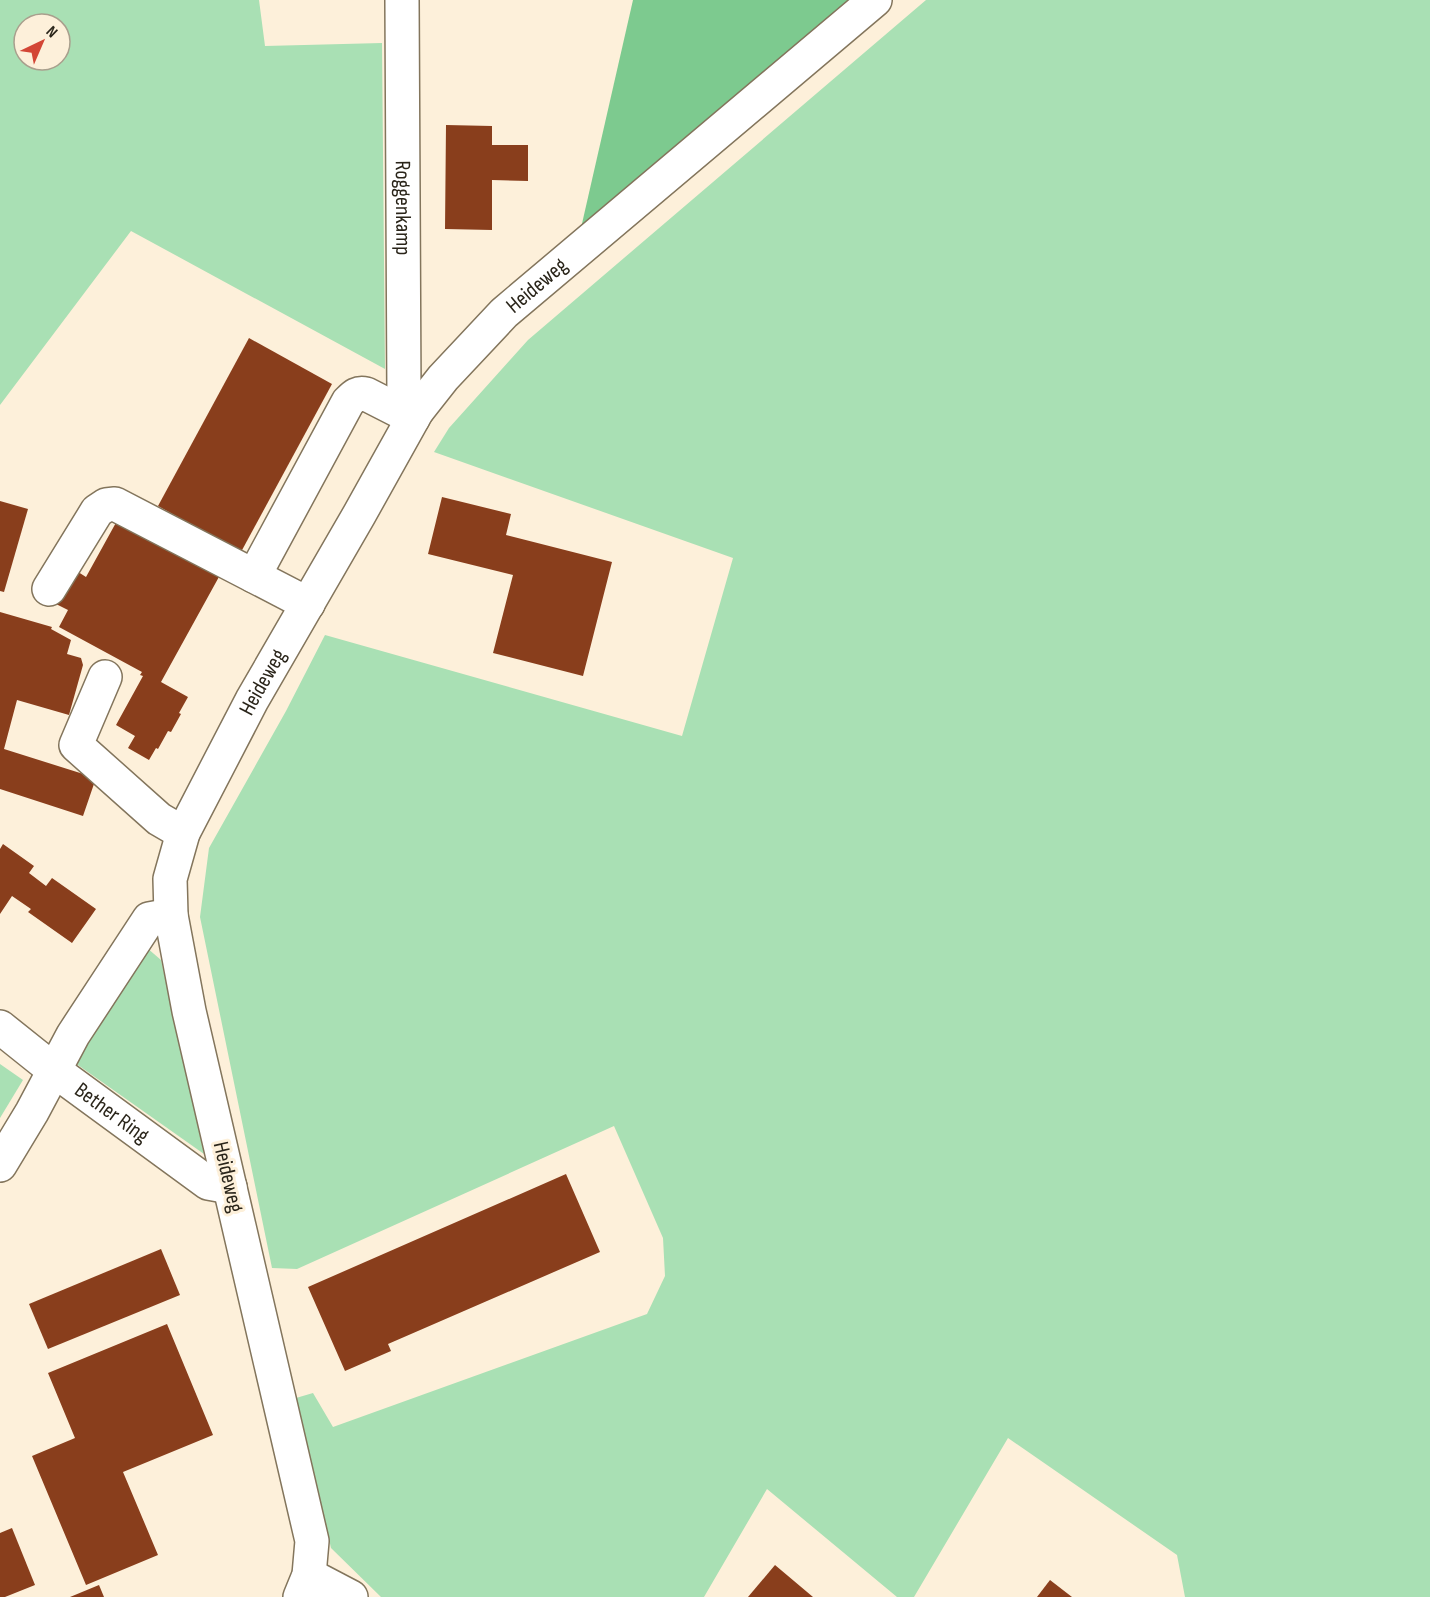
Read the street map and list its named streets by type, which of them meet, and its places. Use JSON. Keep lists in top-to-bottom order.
{
  "streets": {
    "street": ["Roggenkamp", "Heideweg", "Bether Ring"]
  },
  "crossings": [
    ["Roggenkamp", "Heideweg"],
    ["Heideweg", "Bether Ring"]
  ],
  "north": "top right"
}
